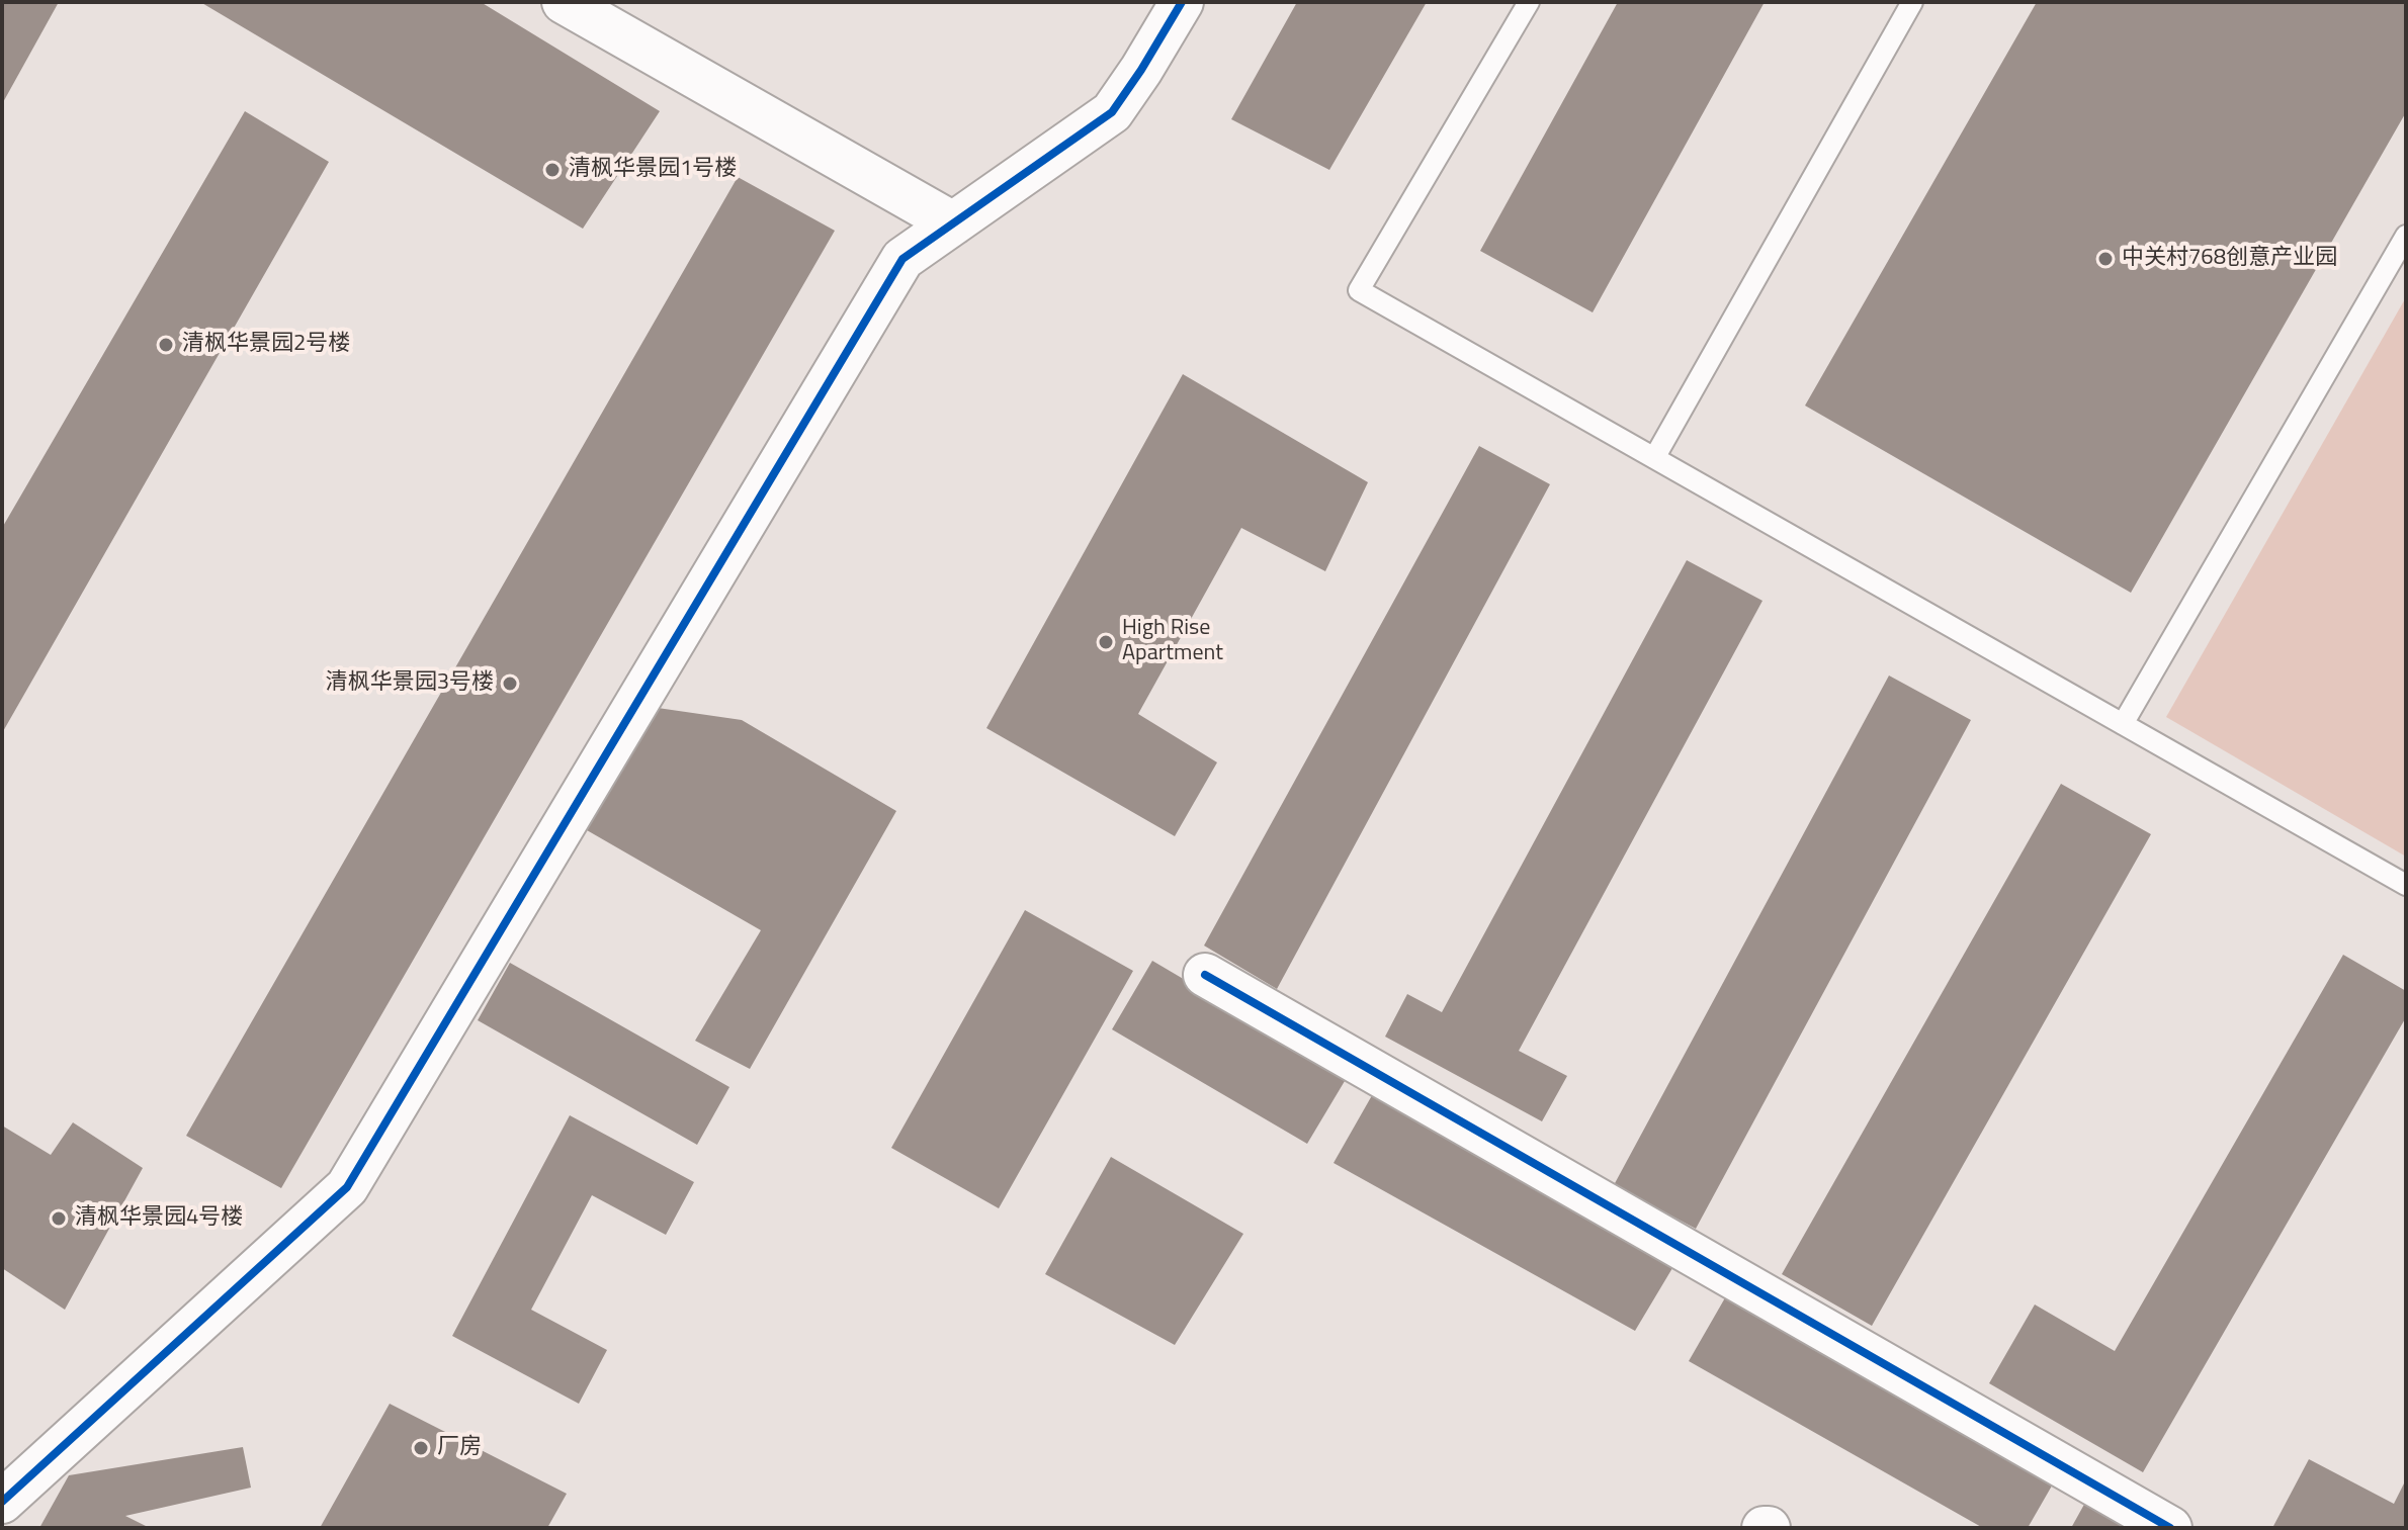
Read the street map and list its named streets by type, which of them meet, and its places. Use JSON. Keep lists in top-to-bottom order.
{
  "places": [
    "清枫华景园1号楼",
    "中关村768创意产业园",
    "清枫华景园2号楼",
    "High Rise Apartment",
    "清枫华景园3号楼",
    "清枫华景园4号楼",
    "厂房"
  ]
}
